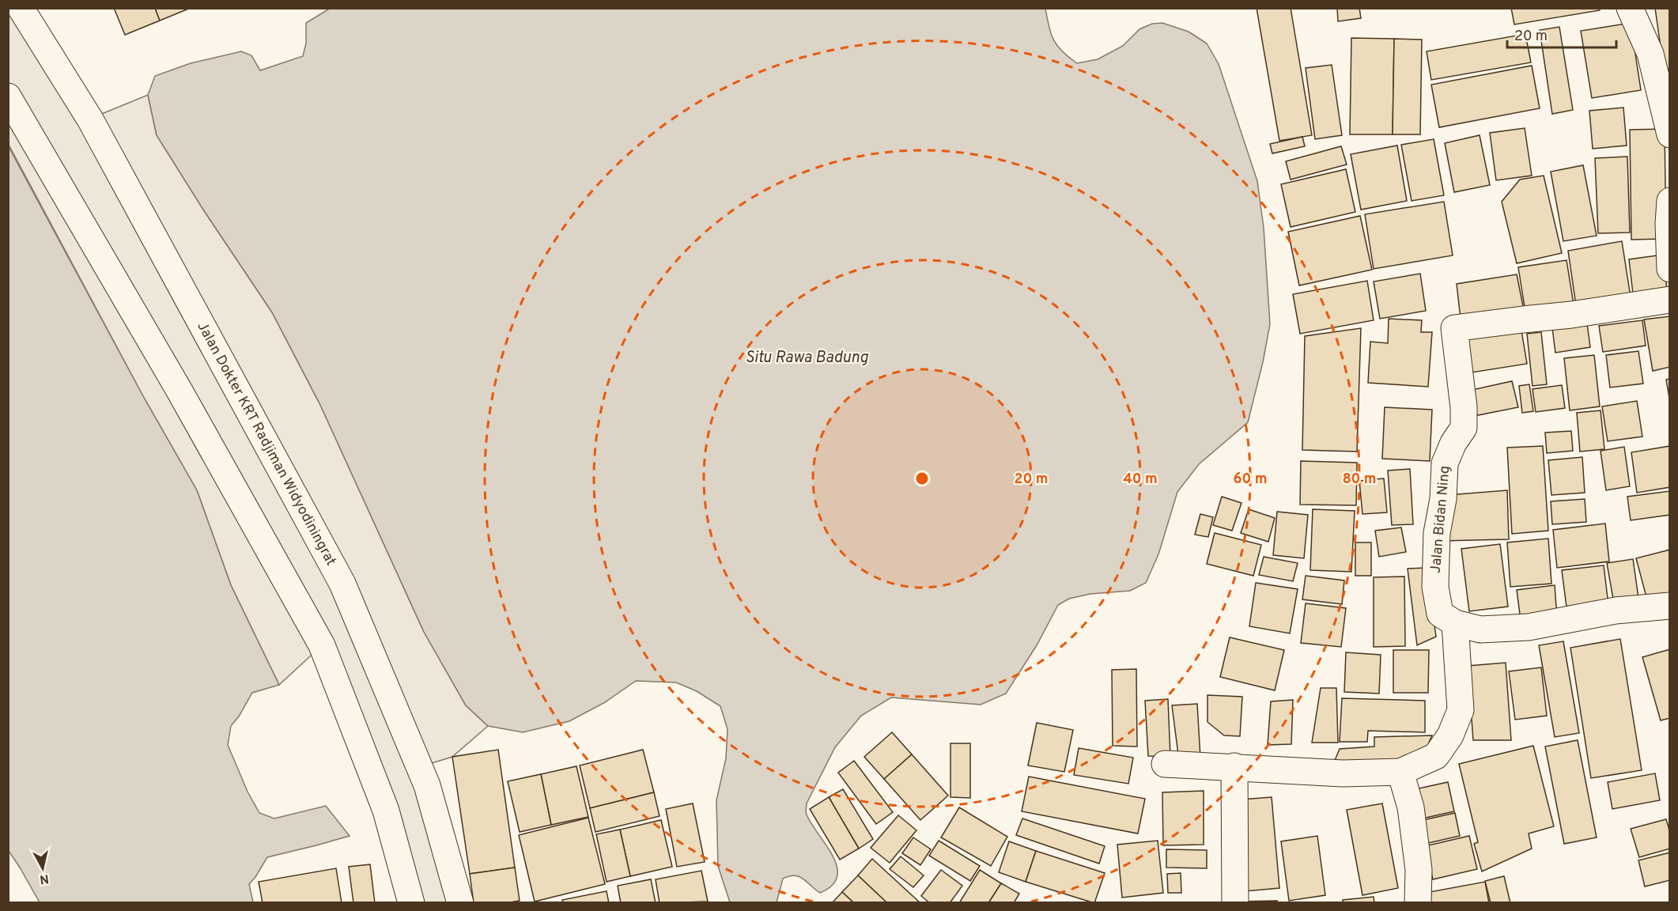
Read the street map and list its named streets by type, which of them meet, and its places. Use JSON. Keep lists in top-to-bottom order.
{
  "streets": {
    "main road": ["Jalan Dokter KRT Radjiman Widyodiningrat", "Jalan Bidan Ning"]
  },
  "water": ["Situ Rawa Badung"],
  "scale_bar": "20 m",
  "north": "bottom",
  "rings": [
    "20 m",
    "40 m",
    "60 m",
    "80 m"
  ]
}
